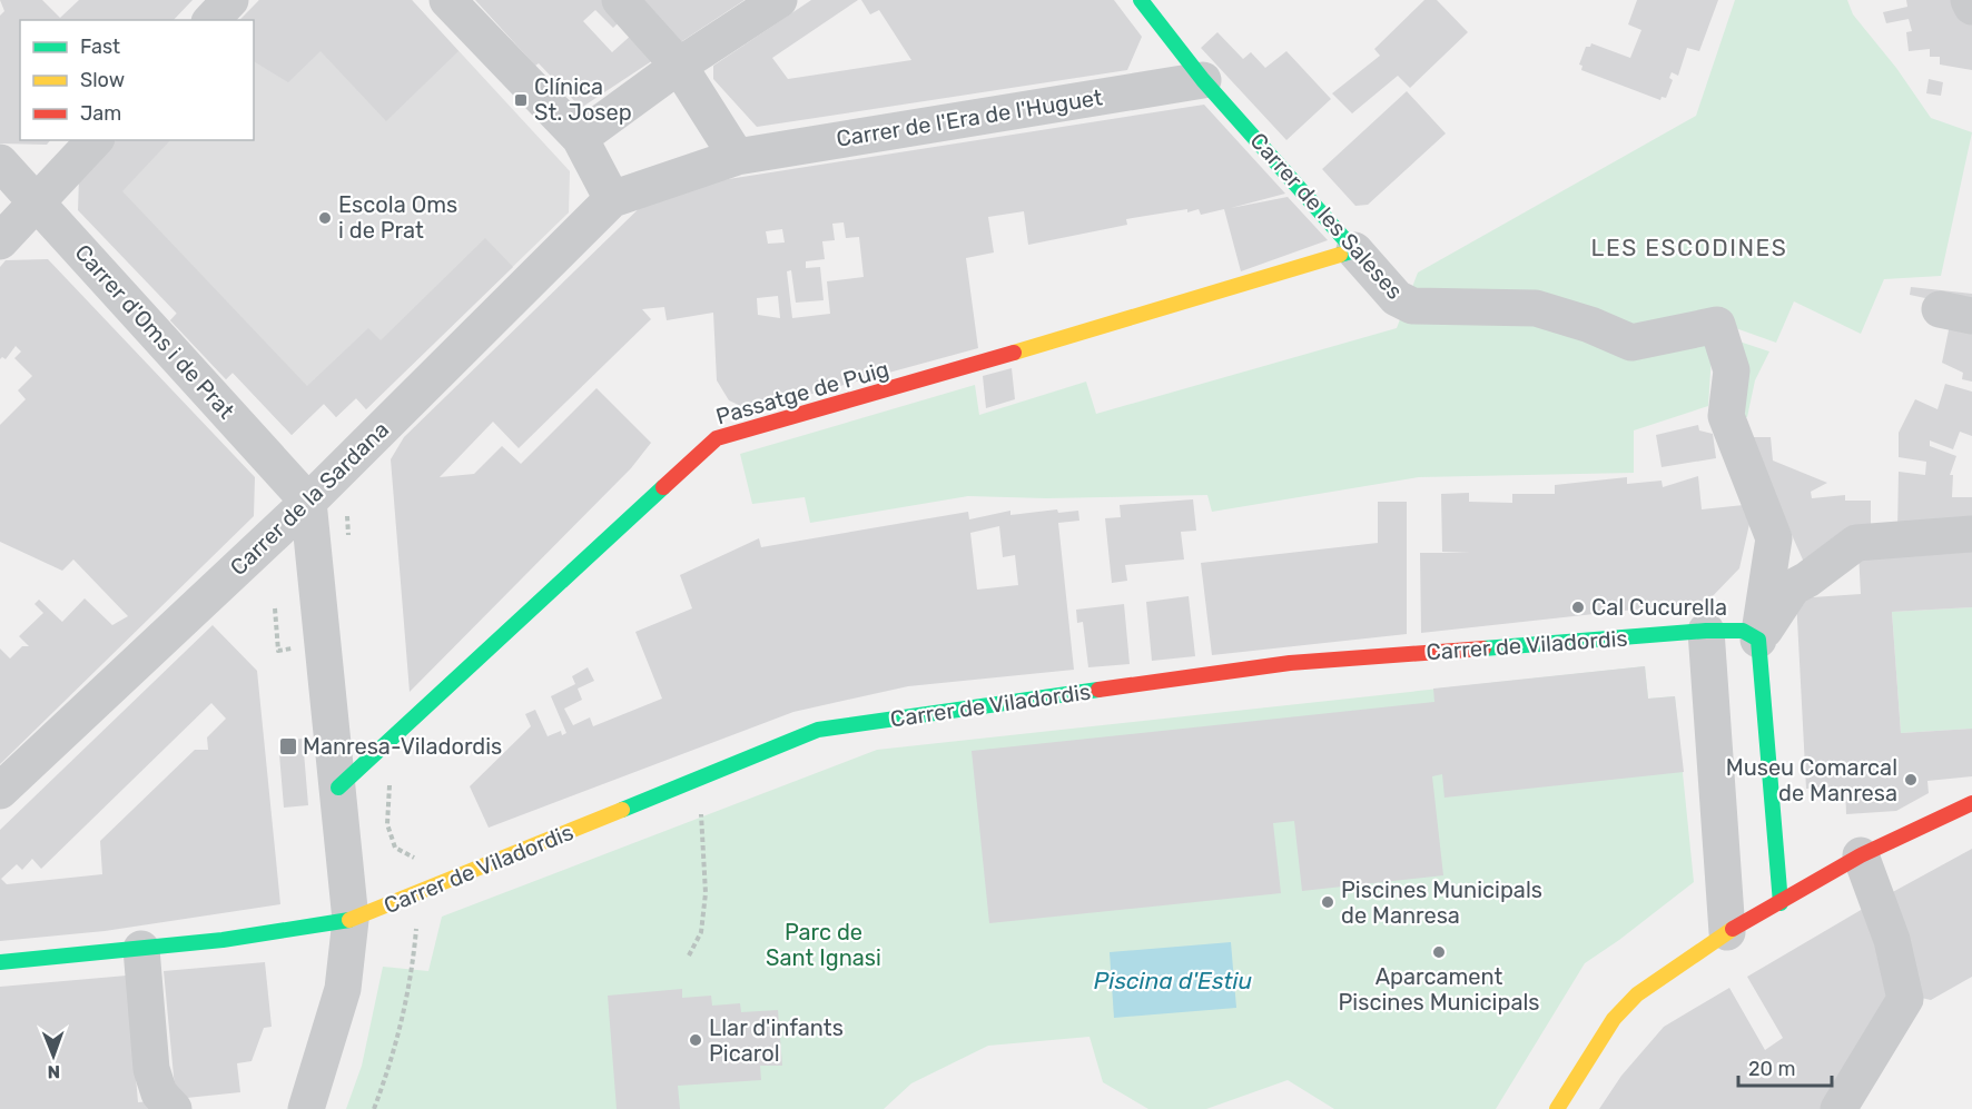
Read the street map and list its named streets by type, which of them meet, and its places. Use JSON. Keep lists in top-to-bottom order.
{
  "streets": {
    "street": [
      "Carrer de l'Era de l'Huguet",
      "Carrer de les Saleses",
      "Carrer d'Oms i de Prat",
      "Passatge de Puig",
      "Carrer de la Sardana",
      "Carrer de Viladordis"
    ]
  },
  "crossings": [
    ["Carrer de l'Era de l'Huguet", "Carrer de les Saleses"],
    ["Carrer de l'Era de l'Huguet", "Carrer de la Sardana"],
    ["Carrer de les Saleses", "Passatge de Puig"],
    ["Carrer de les Saleses", "Carrer de Viladordis"],
    ["Carrer d'Oms i de Prat", "Carrer de la Sardana"]
  ],
  "districts": ["LES ESCODINES"],
  "water": ["Piscina d'Estiu"],
  "parks": ["Parc de Sant Ignasi"],
  "places": {
    "transit": ["Clínica St. Josep", "Manresa-Viladordis"],
    "other": [
      "Escola Oms i de Prat",
      "Cal Cucurella",
      "Museu Comarcal de Manresa",
      "Piscines Municipals de Manresa",
      "Aparcament Piscines Municipals",
      "Llar d'infants Picarol"
    ]
  },
  "legend": ["Fast", "Slow", "Jam"],
  "scale_bar": "20 m",
  "north": "bottom"
}
